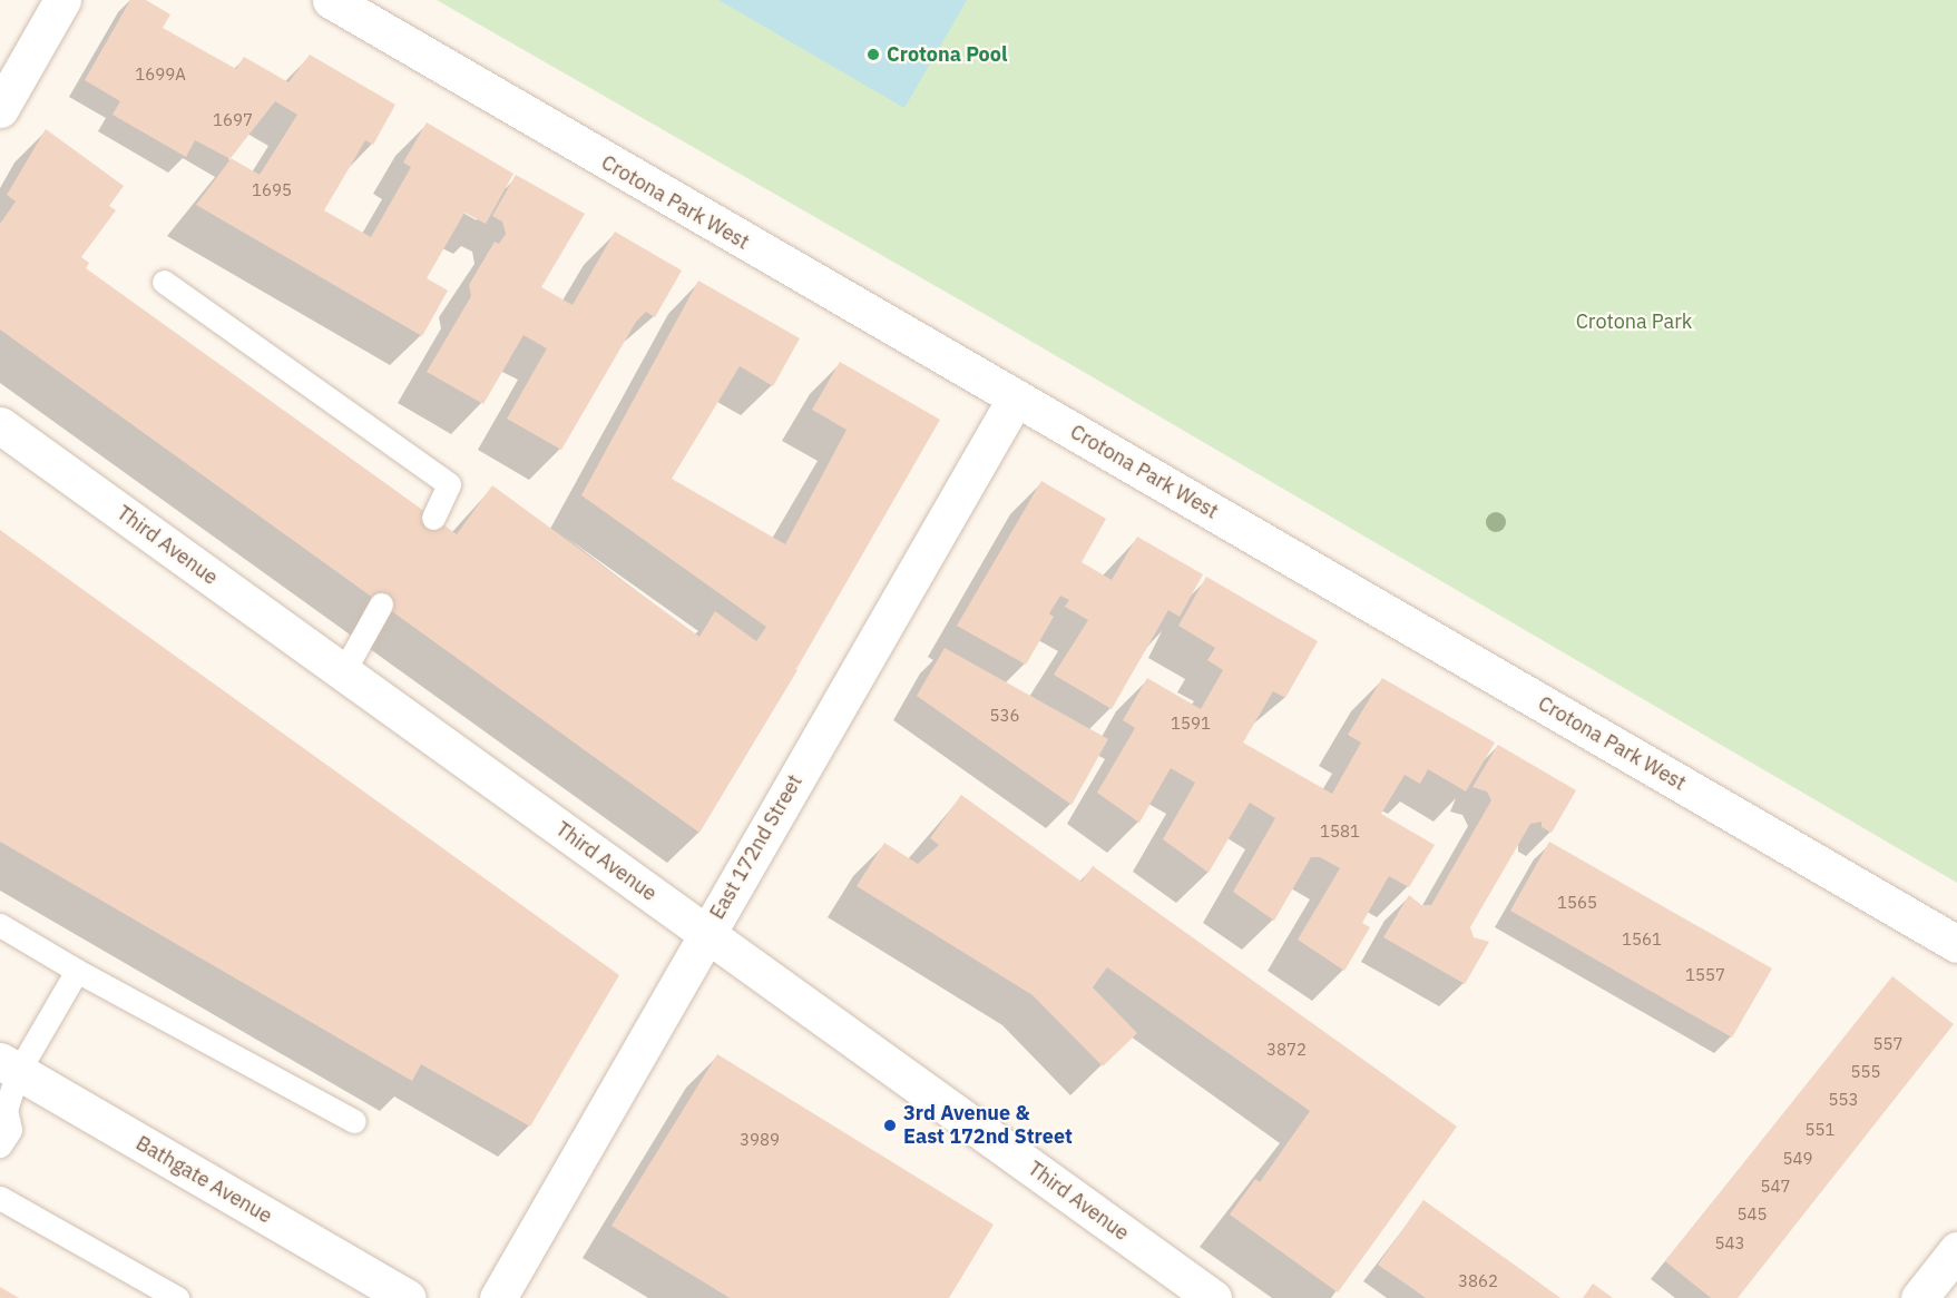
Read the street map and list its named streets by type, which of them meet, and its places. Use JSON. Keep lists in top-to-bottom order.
{
  "streets": {
    "street": [
      "Crotona Park West",
      "Third Avenue",
      "East 172nd Street",
      "Bathgate Avenue"
    ]
  },
  "crossings": [
    ["Crotona Park West", "East 172nd Street"],
    ["Third Avenue", "East 172nd Street"]
  ],
  "parks": ["Crotona Park"],
  "places": ["Crotona Pool", "3rd Avenue & East 172nd Street"],
  "house_numbers": [
    "1699A",
    "1697",
    "1695",
    "536",
    "1591",
    "1581",
    "1565",
    "1561",
    "1557",
    "557",
    "3872",
    "555",
    "553",
    "551",
    "3989",
    "549",
    "547",
    "545",
    "543",
    "3862"
  ]
}
